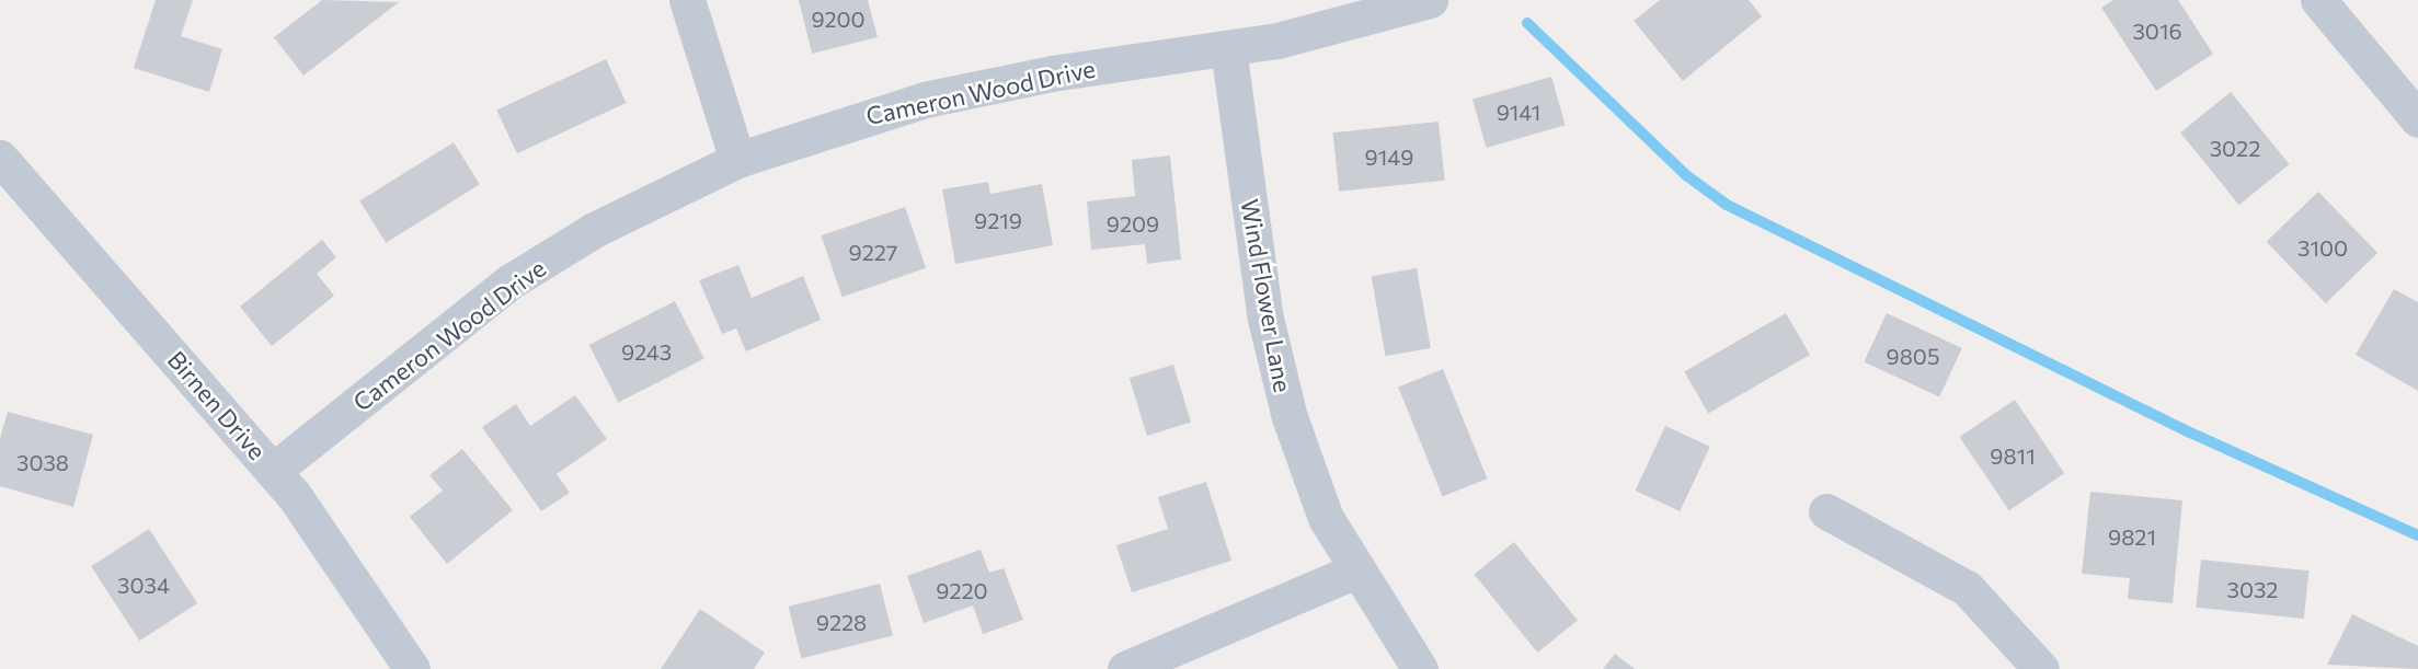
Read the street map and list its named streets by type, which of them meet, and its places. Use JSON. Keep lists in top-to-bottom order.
{
  "streets": {
    "street": ["Cameron Wood Drive", "Wind Flower Lane", "Birnen Drive"]
  },
  "crossings": [
    ["Cameron Wood Drive", "Wind Flower Lane"],
    ["Cameron Wood Drive", "Birnen Drive"]
  ],
  "house_numbers": [
    "9200",
    "3016",
    "9141",
    "3022",
    "9149",
    "9219",
    "9209",
    "3100",
    "9227",
    "9243",
    "9805",
    "9811",
    "3038",
    "9821",
    "3034",
    "3032",
    "9220",
    "9228"
  ]
}
